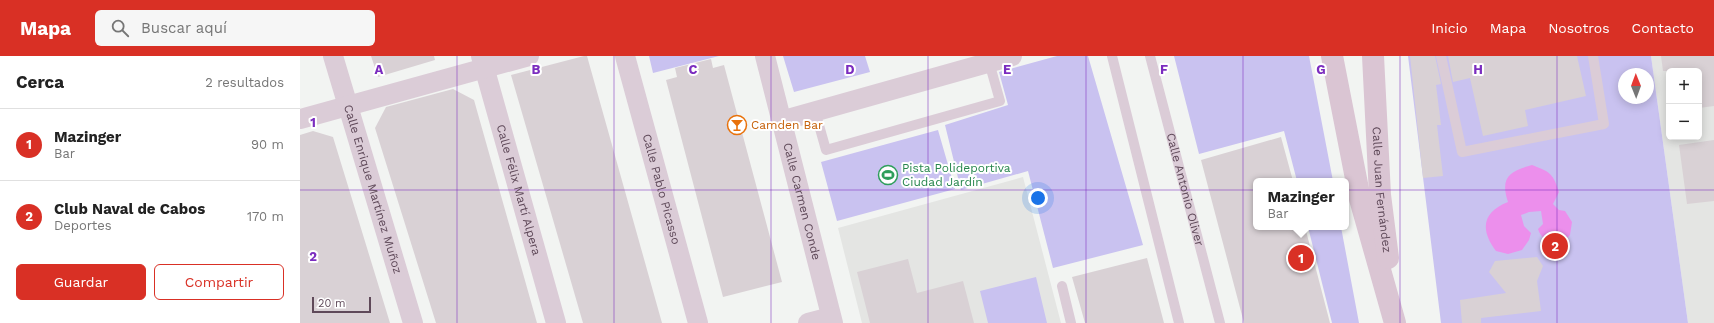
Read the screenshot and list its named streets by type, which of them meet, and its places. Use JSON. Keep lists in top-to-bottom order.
{
  "streets": {
    "street": [
      "Calle Enrique Martínez Muñoz",
      "Calle Pablo Picasso",
      "Calle Félix Martí Alpera",
      "Calle Juan Fernández",
      "Calle Carmen Conde"
    ],
    "lane": ["Calle Antonio Oliver"]
  },
  "places": {
    "bar": ["Camden Bar"],
    "sports": ["Pista Polideportiva Ciudad Jardín"]
  },
  "scale_bar": "20 m",
  "north": "top",
  "page": {
    "header": "Mapa",
    "search": "Buscar aquí",
    "nav": [
      "Inicio",
      "Mapa",
      "Nosotros",
      "Contacto"
    ],
    "heading": ["Cerca", "2 resultados"],
    "map_buttons": ["+", "−"],
    "list": [
      {
        "mark": "1",
        "name": "Mazinger",
        "note": "Bar",
        "value": "90 m"
      },
      {
        "mark": "2",
        "name": "Club Naval de Cabos",
        "note": "Deportes",
        "value": "170 m"
      }
    ],
    "popup": ["Mazinger", "Bar"],
    "pins": ["2", "1"],
    "buttons": ["Guardar", "Compartir"],
    "scale": "20 m"
  },
  "grid": {
    "columns": [
      "A",
      "B",
      "C",
      "D",
      "E",
      "F",
      "G",
      "H"
    ],
    "rows": ["1", "2"]
  }
}
